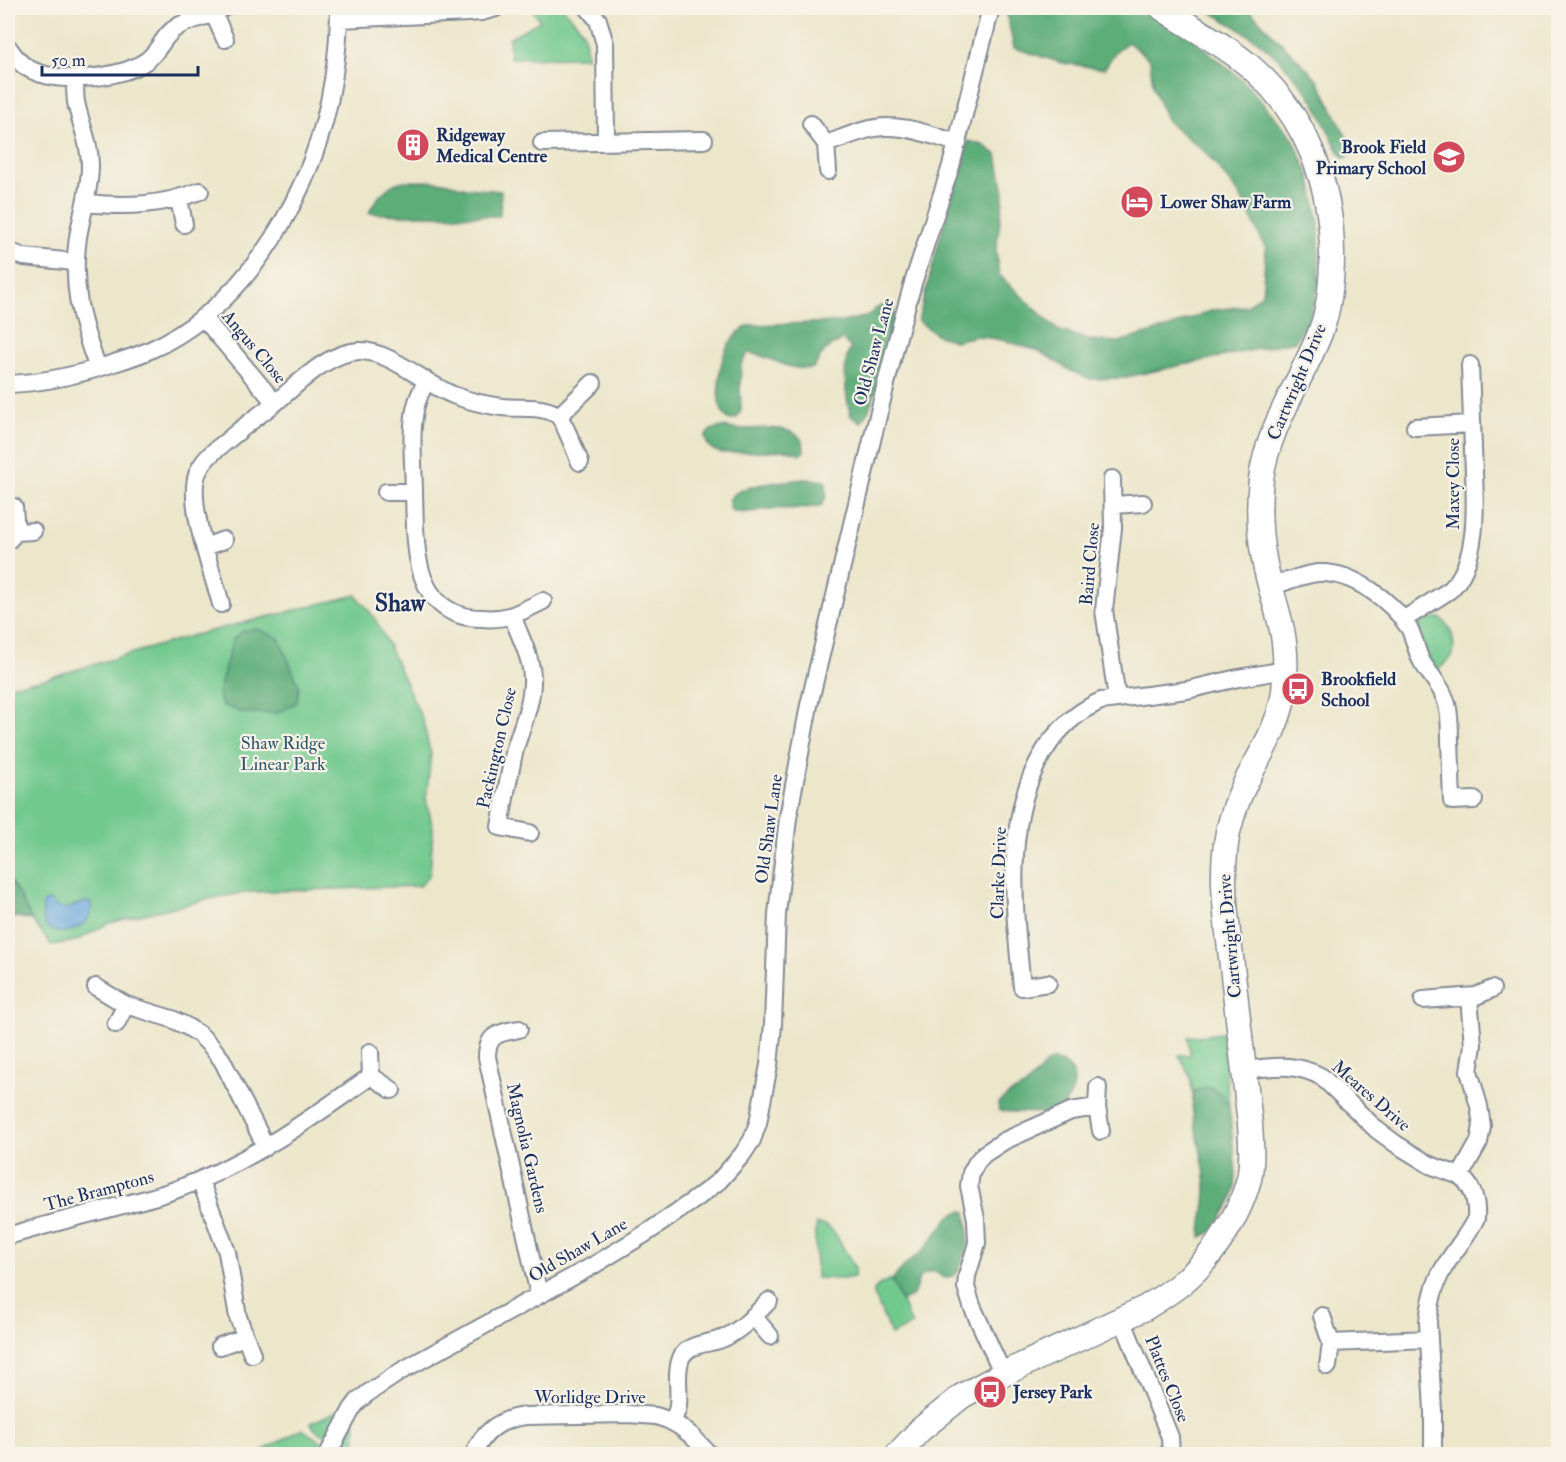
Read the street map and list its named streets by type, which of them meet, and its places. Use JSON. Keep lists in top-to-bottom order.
{
  "streets": {
    "street": [
      "Angus Close",
      "Old Shaw Lane",
      "Cartwright Drive",
      "Maxey Close",
      "Baird Close",
      "Packington Close",
      "Clarke Drive",
      "Meares Drive",
      "Magnolia Gardens",
      "The Bramptons",
      "Plattes Close",
      "Worlidge Drive"
    ]
  },
  "crossings": [
    ["Old Shaw Lane", "Magnolia Gardens"],
    ["Cartwright Drive", "Clarke Drive"],
    ["Cartwright Drive", "Meares Drive"],
    ["Cartwright Drive", "Plattes Close"],
    ["Baird Close", "Clarke Drive"]
  ],
  "districts": ["Shaw"],
  "parks": ["Shaw Ridge Linear Park"],
  "places": {
    "building": ["Ridgeway Medical Centre"],
    "school or university": ["Brook Field Primary School"],
    "hotel": ["Lower Shaw Farm"],
    "bus stop": ["Brookfield School", "Jersey Park"]
  },
  "scale_bar": "50 m"
}
